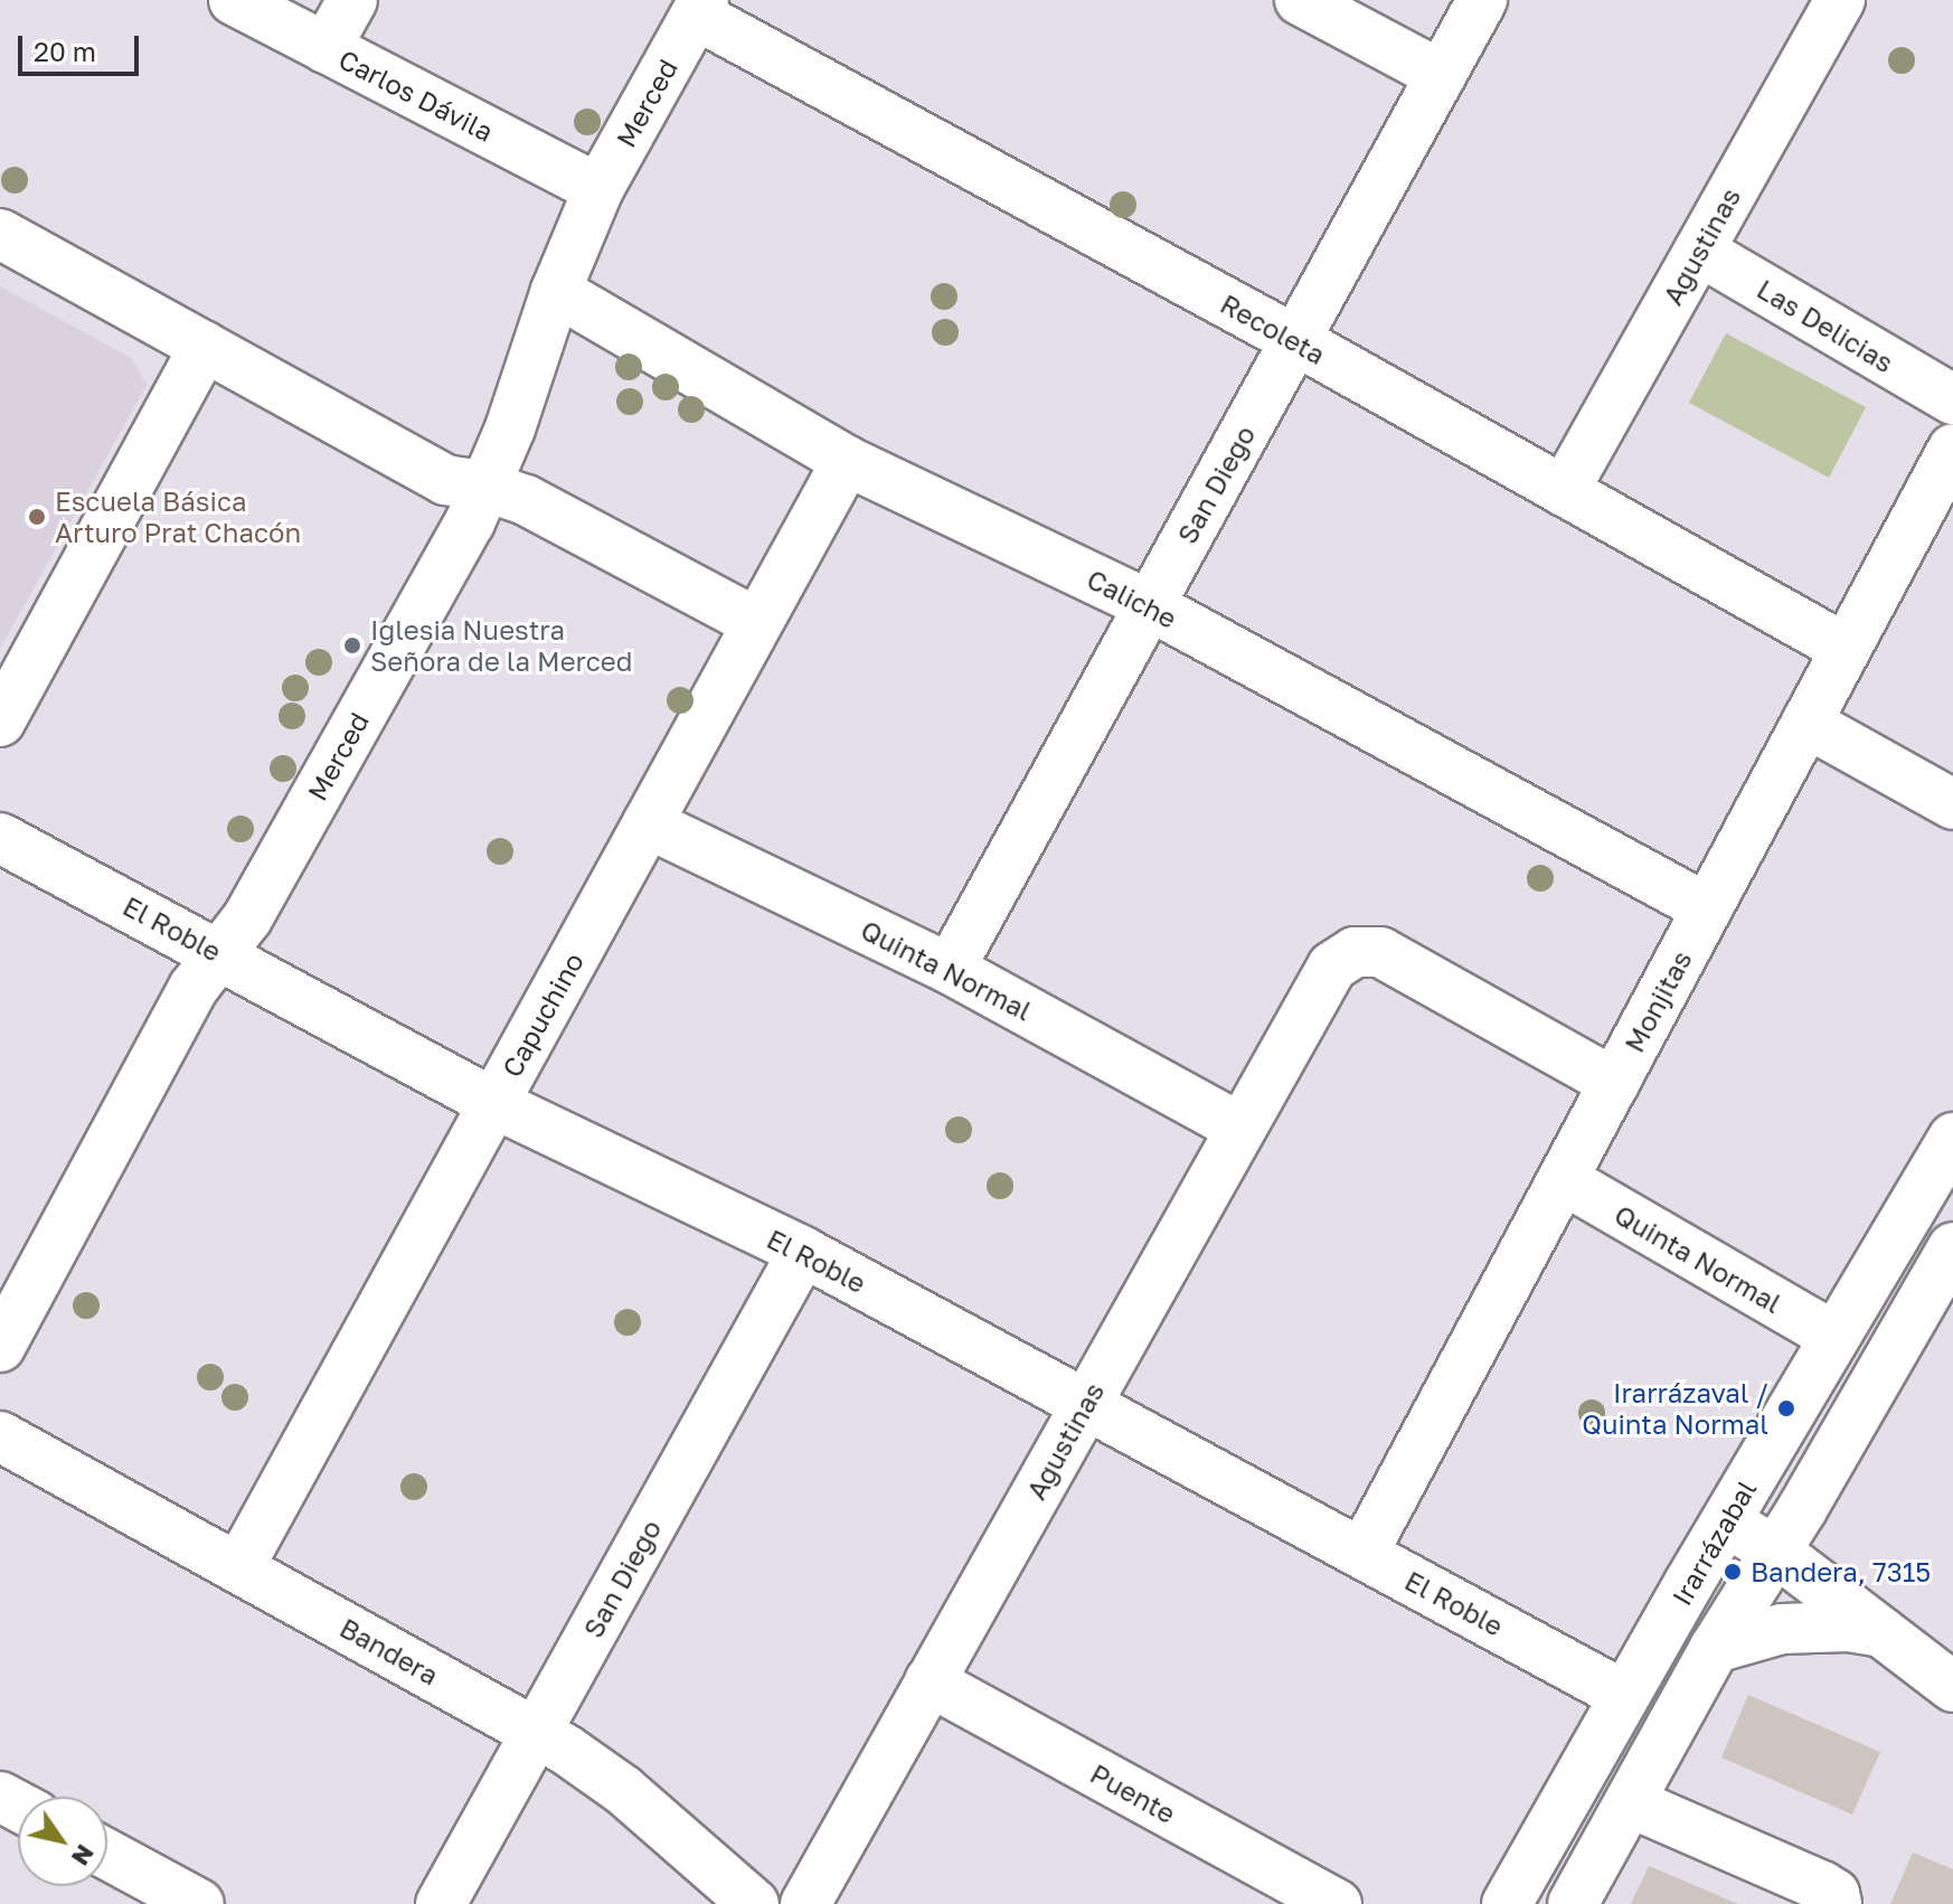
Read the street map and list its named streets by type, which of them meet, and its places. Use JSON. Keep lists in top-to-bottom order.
{
  "streets": {
    "street": [
      "Carlos Dávila",
      "Merced",
      "Agustinas",
      "Las Delicias",
      "Recoleta",
      "San Diego",
      "Caliche",
      "El Roble",
      "Quinta Normal",
      "Monjitas",
      "Capuchino",
      "Irarrázabal",
      "Bandera",
      "Puente"
    ]
  },
  "crossings": [
    ["Carlos Dávila", "Merced"],
    ["Merced", "Recoleta"],
    ["Merced", "Caliche"],
    ["Merced", "El Roble"],
    ["Agustinas", "Las Delicias"],
    ["Agustinas", "Recoleta"],
    ["Agustinas", "El Roble"],
    ["Agustinas", "Quinta Normal"],
    ["Agustinas", "Monjitas"],
    ["Agustinas", "Puente"],
    ["Recoleta", "San Diego"],
    ["Recoleta", "Monjitas"],
    ["San Diego", "Caliche"],
    ["San Diego", "El Roble"],
    ["San Diego", "Quinta Normal"],
    ["San Diego", "Bandera"],
    ["Caliche", "Monjitas"],
    ["Caliche", "Capuchino"],
    ["El Roble", "Monjitas"],
    ["El Roble", "Capuchino"],
    ["El Roble", "Irarrázabal"],
    ["Quinta Normal", "Monjitas"],
    ["Quinta Normal", "Capuchino"],
    ["Quinta Normal", "Irarrázabal"],
    ["Capuchino", "Bandera"]
  ],
  "places": [
    "Escuela Básica Arturo Prat Chacón",
    "Iglesia Nuestra Señora de la Merced",
    "Irarrázaval / Quinta Normal",
    "Bandera, 7315"
  ],
  "scale_bar": "20 m",
  "north": "bottom right"
}
